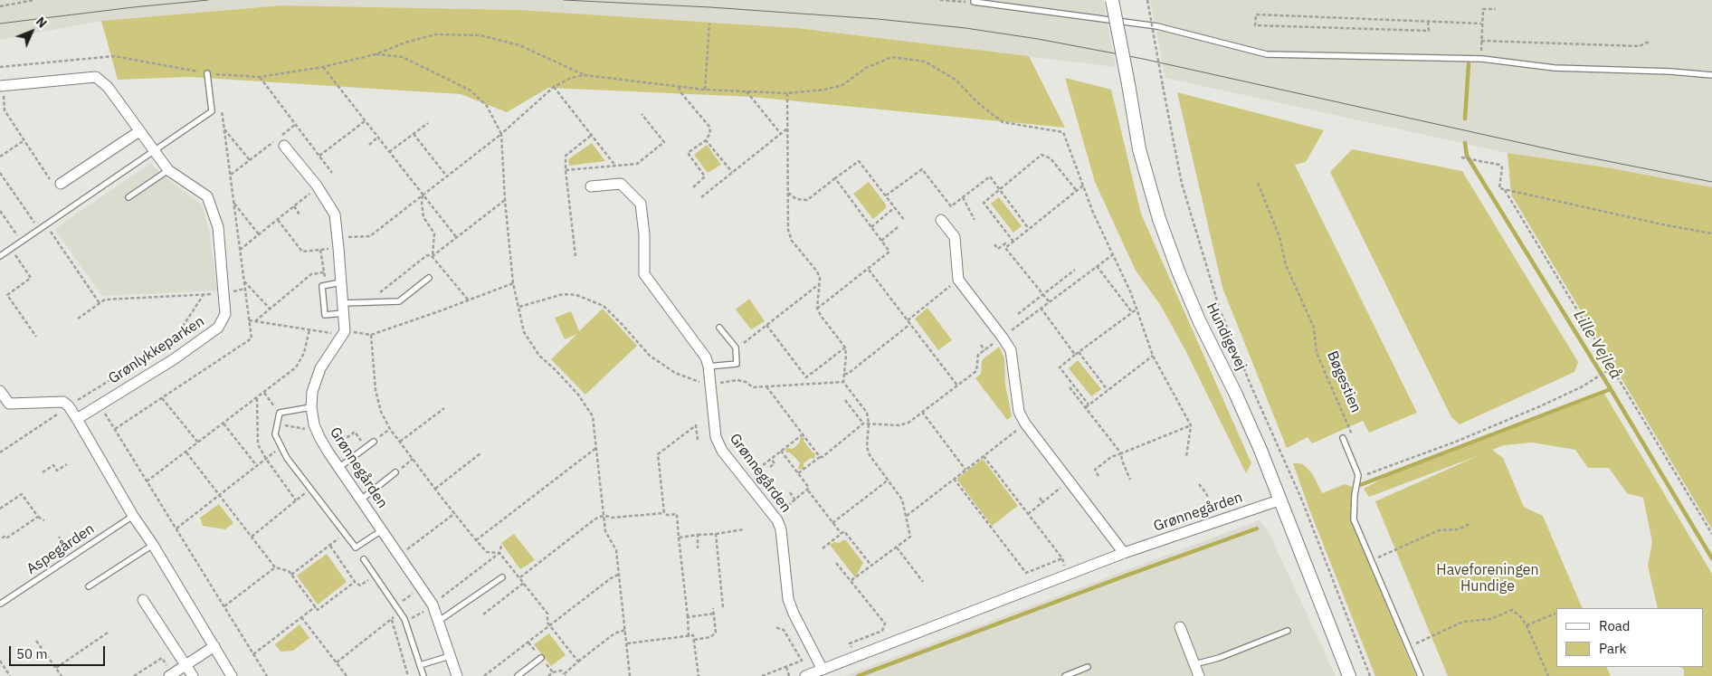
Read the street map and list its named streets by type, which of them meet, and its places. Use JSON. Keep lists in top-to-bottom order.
{
  "streets": {
    "street": ["Hundigevej", "Grønlykkeparken", "Grønnegården"],
    "lane": ["Aspegården"],
    "path": ["Bøgestien"]
  },
  "crossings": [
    ["Hundigevej", "Grønnegården"]
  ],
  "water": ["Lille Vejleå"],
  "parks": ["Haveforeningen Hundige"],
  "legend": ["Road", "Park"],
  "scale_bar": "50 m",
  "north": "top right"
}
